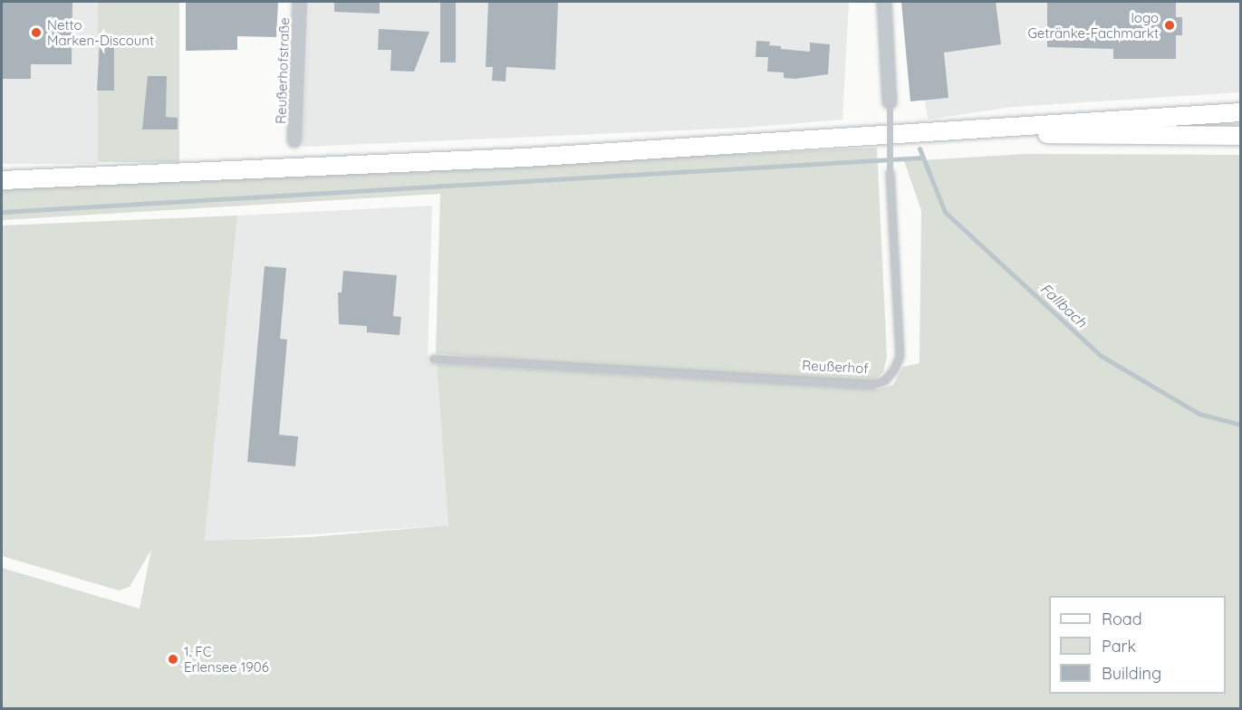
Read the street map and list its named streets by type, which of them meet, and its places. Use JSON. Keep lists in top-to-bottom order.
{
  "streets": {
    "street": ["Reußerhofstraße", "Reußerhof"]
  },
  "water": ["Fallbach"],
  "places": ["logo Getränke-Fachmarkt", "Netto Marken-Discount", "1. FC Erlensee 1906"],
  "legend": ["Road", "Park", "Building"]
}
